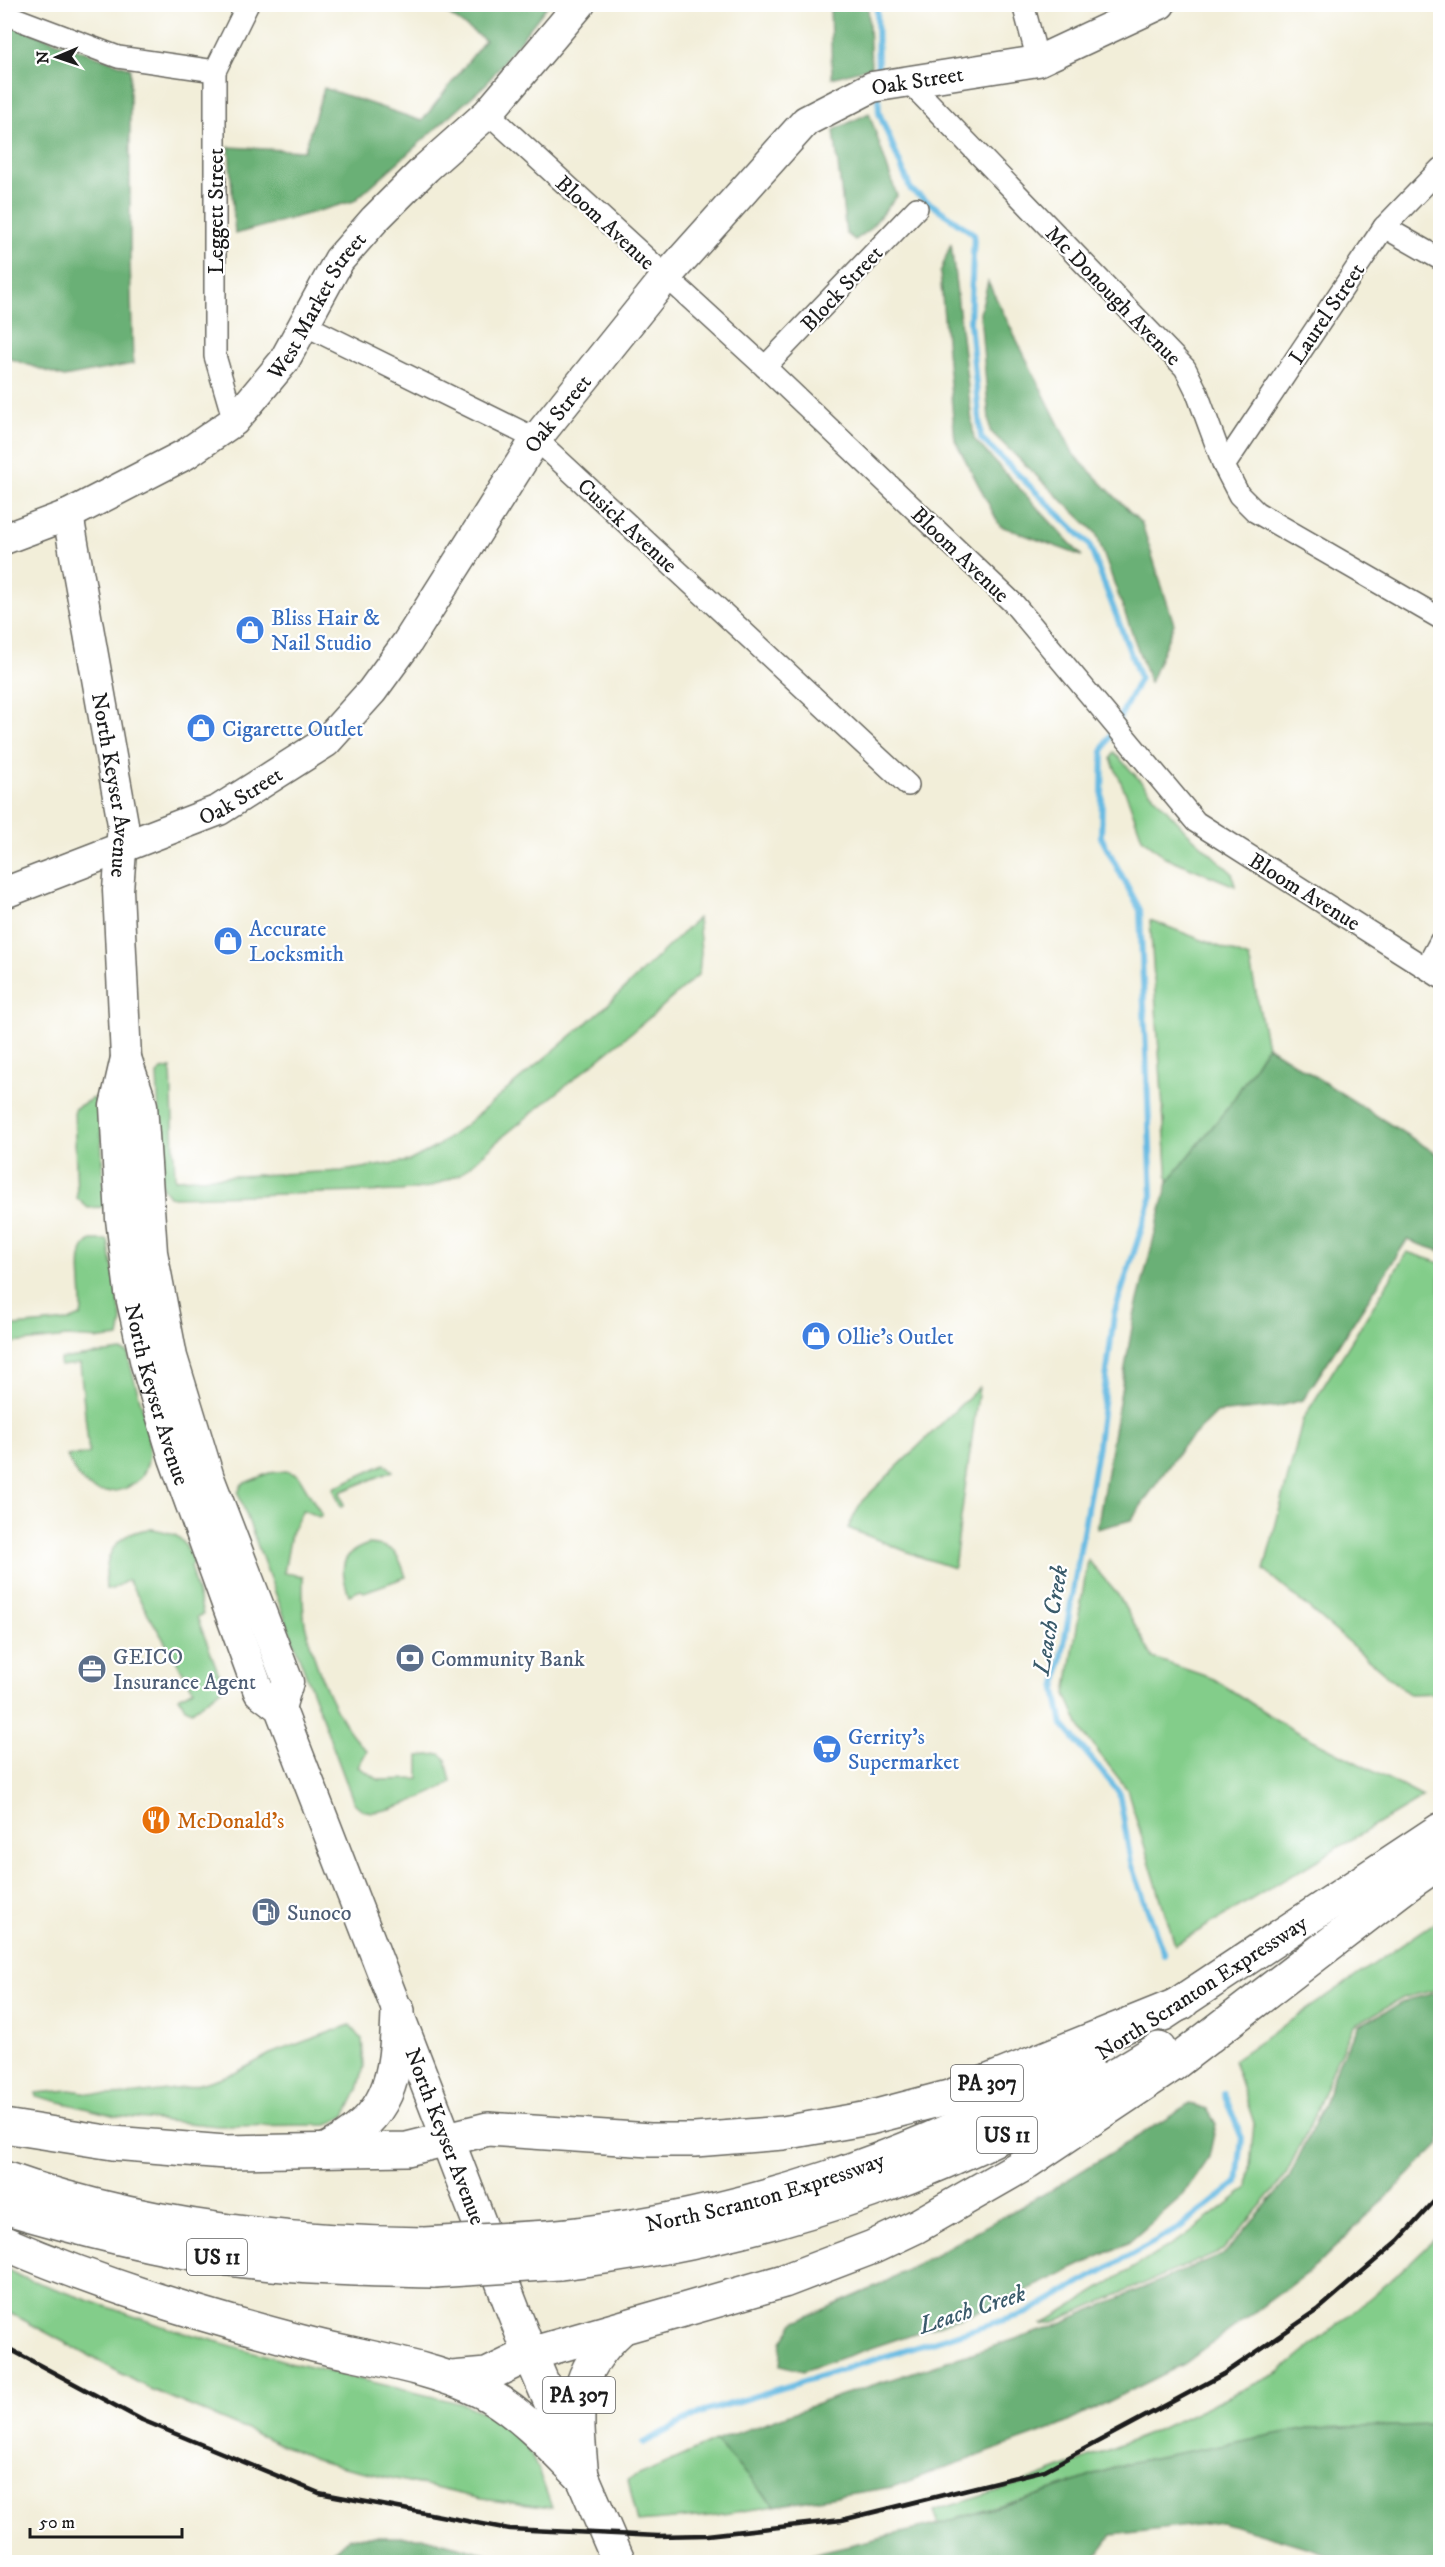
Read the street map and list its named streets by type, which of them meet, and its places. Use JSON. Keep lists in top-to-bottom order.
{
  "streets": {
    "main road": [
      "Oak Street",
      "West Market Street",
      "North Keyser Avenue",
      "North Scranton Expressway",
      "PA 307",
      "US 11"
    ],
    "street": [
      "Leggett Street",
      "Bloom Avenue",
      "Block Street",
      "Mc Donough Avenue",
      "Laurel Street",
      "Cusick Avenue"
    ]
  },
  "crossings": [
    ["Oak Street", "Bloom Avenue"],
    ["Oak Street", "Mc Donough Avenue"],
    ["Oak Street", "Cusick Avenue"],
    ["Oak Street", "North Keyser Avenue"],
    ["Leggett Street", "West Market Street"],
    ["Bloom Avenue", "Block Street"],
    ["Bloom Avenue", "West Market Street"],
    ["Mc Donough Avenue", "Laurel Street"],
    ["West Market Street", "Cusick Avenue"],
    ["West Market Street", "North Keyser Avenue"],
    ["North Keyser Avenue", "PA 307"],
    ["North Scranton Expressway", "PA 307"]
  ],
  "water": ["Leach Creek"],
  "places": {
    "shop": [
      "Bliss Hair & Nail Studio",
      "Cigarette Outlet",
      "Accurate Locksmith",
      "Ollie's Outlet"
    ],
    "bank": ["Community Bank"],
    "office": ["GEICO Insurance Agent"],
    "supermarket": ["Gerrity's Supermarket"],
    "restaurant": ["McDonald's"],
    "fuel station": ["Sunoco"]
  },
  "scale_bar": "50 m",
  "north": "left"
}
